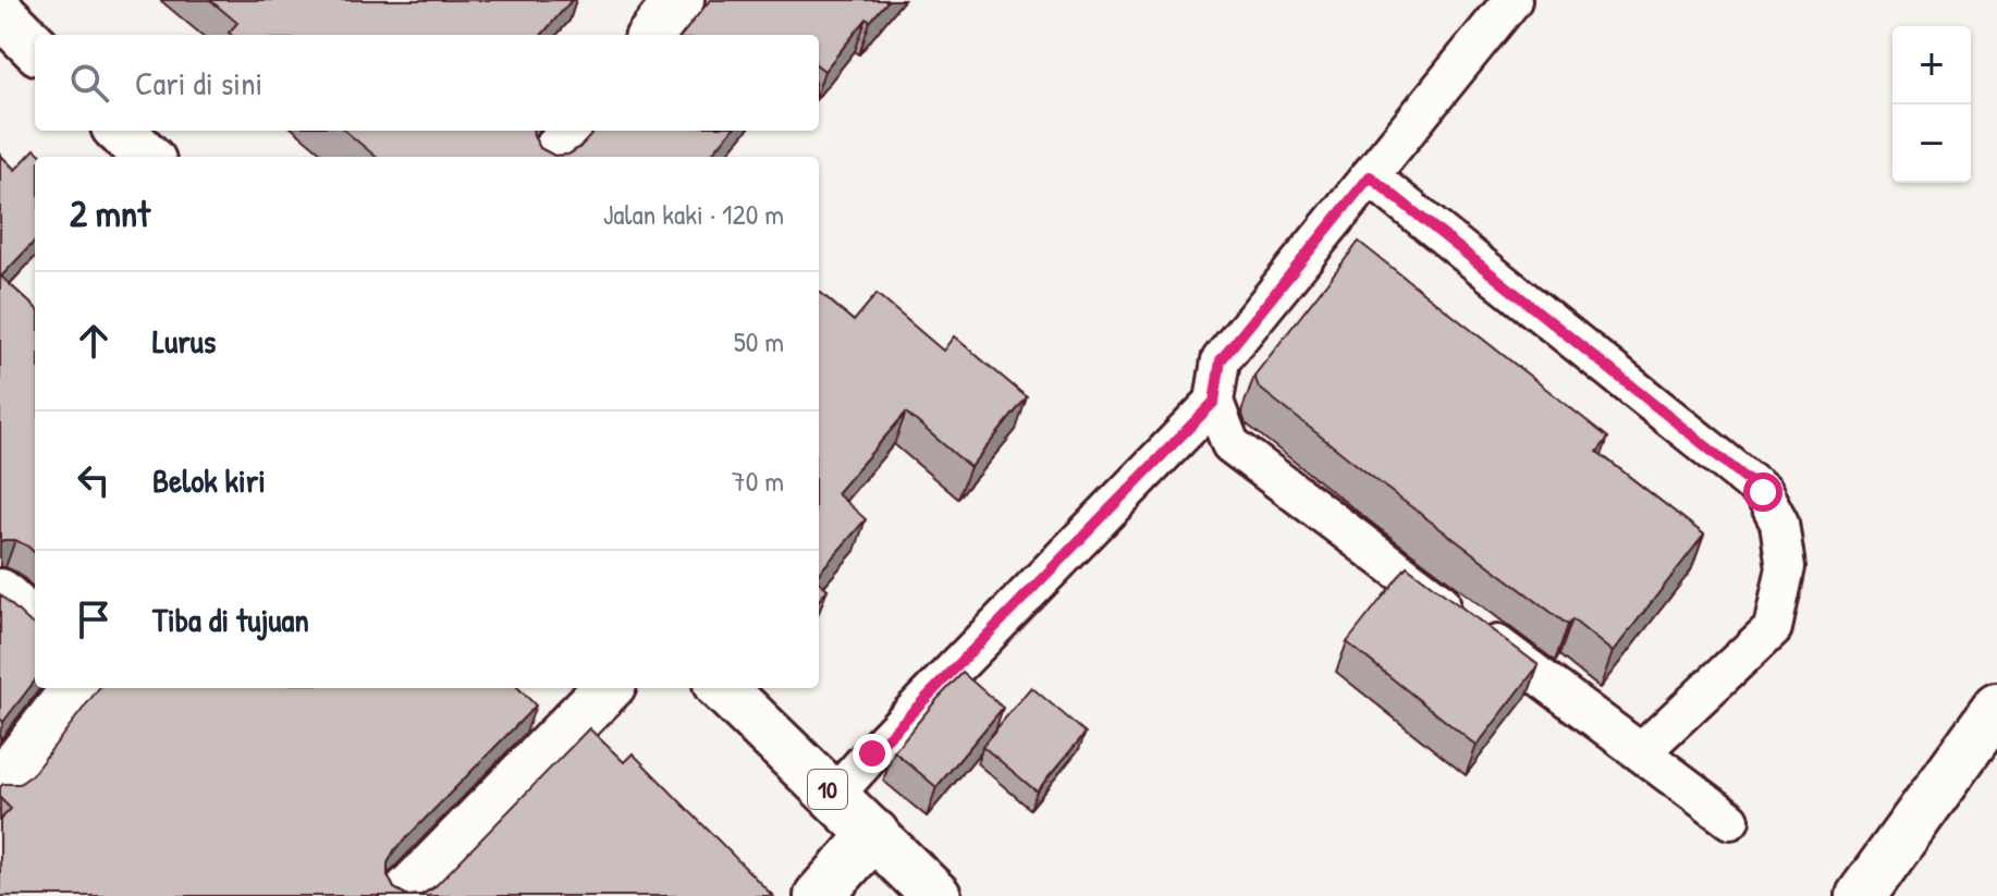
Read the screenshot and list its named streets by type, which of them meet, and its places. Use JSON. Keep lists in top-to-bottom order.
{
  "streets": {
    "main road": ["10"]
  },
  "page": {
    "map_buttons": ["+", "−"],
    "search": "Cari di sini",
    "heading": ["2 mnt", "Jalan kaki · 120 m"],
    "list": [
      ["Lurus", "50 m"],
      ["Belok kiri", "70 m"],
      "Tiba di tujuan"
    ]
  }
}
